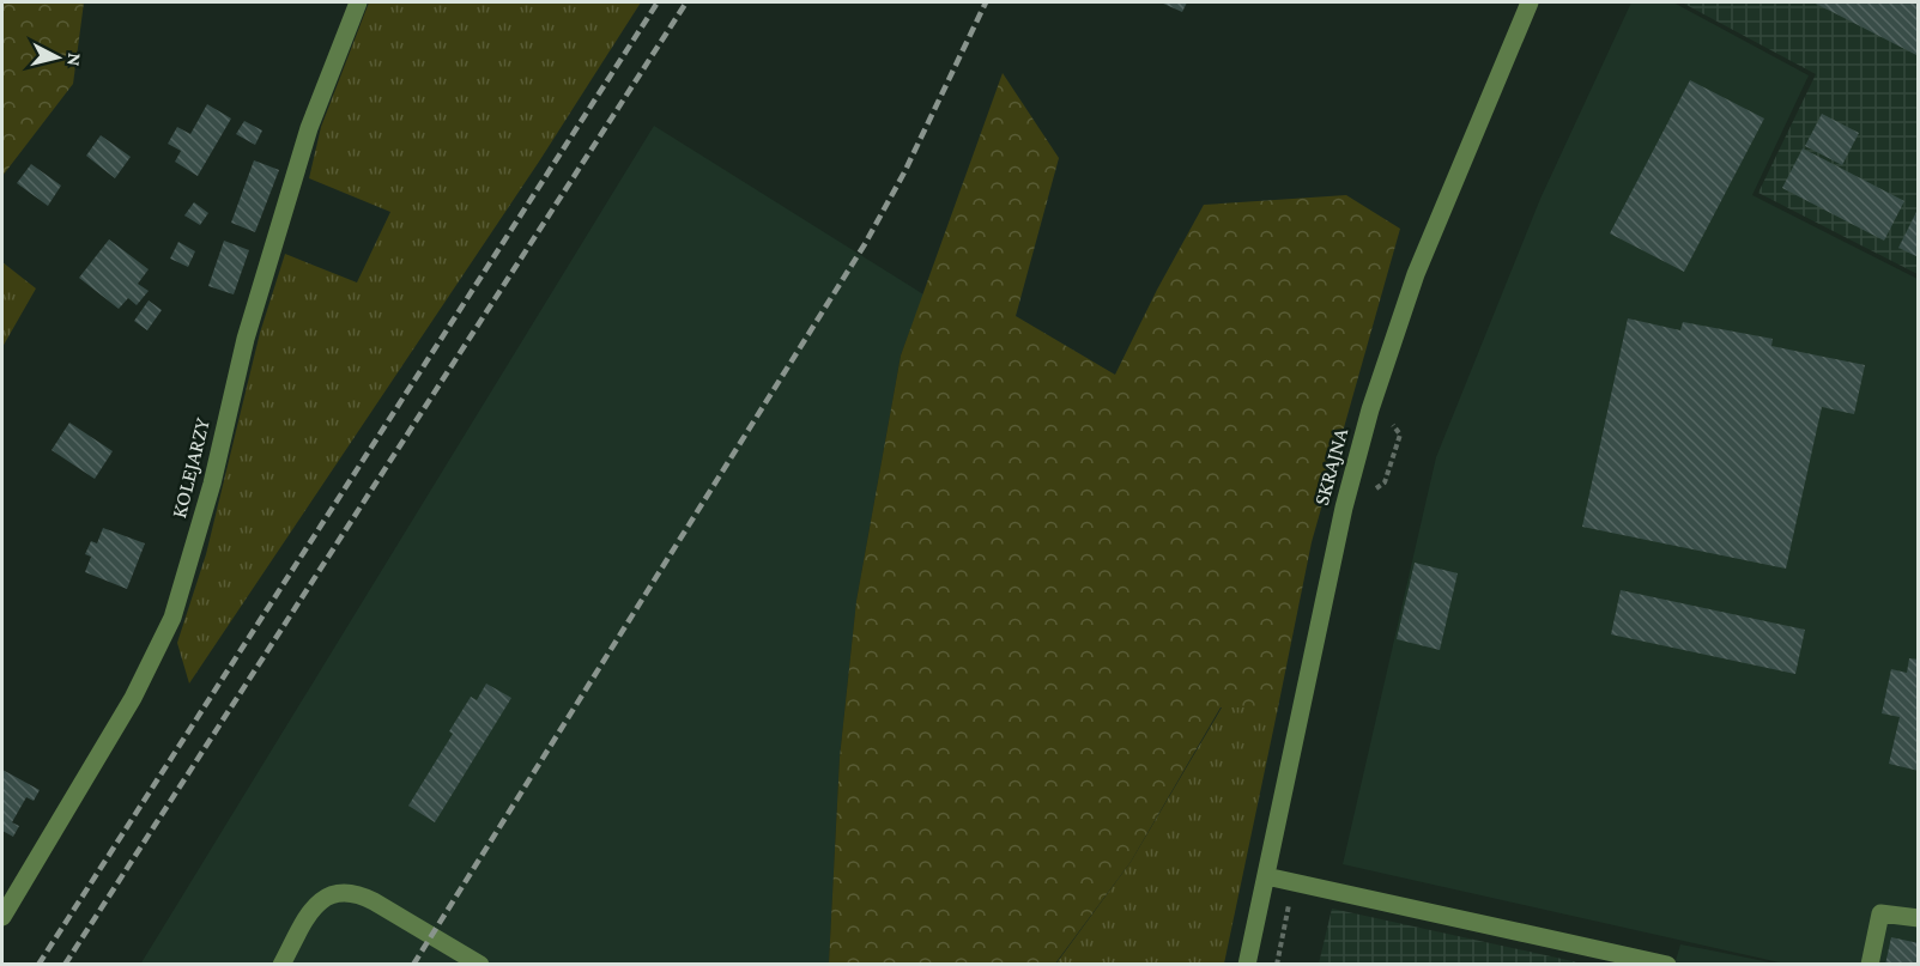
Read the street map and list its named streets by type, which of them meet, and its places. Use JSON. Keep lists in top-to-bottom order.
{
  "streets": {
    "street": ["SKRAJNA", "KOLEJARZY"]
  },
  "north": "right"
}
